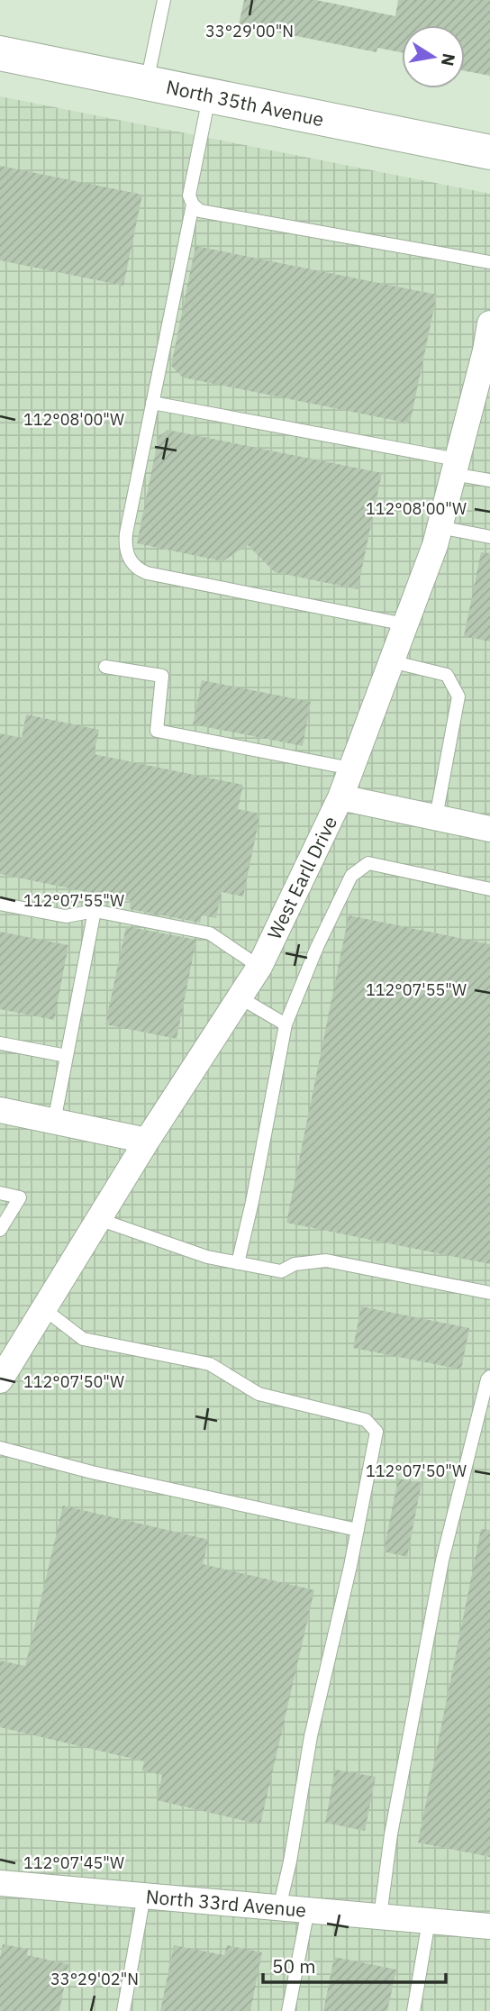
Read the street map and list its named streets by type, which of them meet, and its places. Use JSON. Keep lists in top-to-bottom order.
{
  "streets": {
    "main road": ["North 35th Avenue"],
    "street": ["West Earll Drive", "North 33rd Avenue"]
  },
  "scale_bar": "50 m",
  "north": "right",
  "coordinates": [
    "33°29'00\"N",
    "112°08'00\"W",
    "112°07'55\"W",
    "112°07'50\"W",
    "112°07'45\"W",
    "33°29'02\"N"
  ]
}
